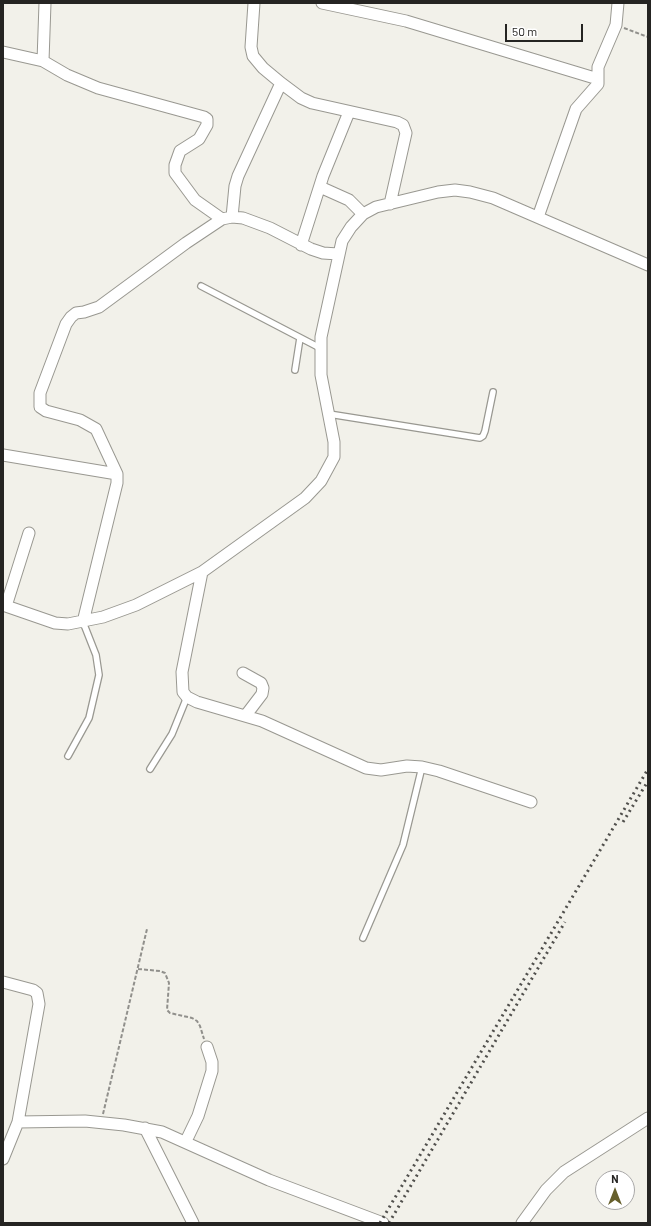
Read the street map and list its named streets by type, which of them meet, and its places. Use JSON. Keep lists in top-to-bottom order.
{
  "scale_bar": "50 m",
  "north": "top"
}
